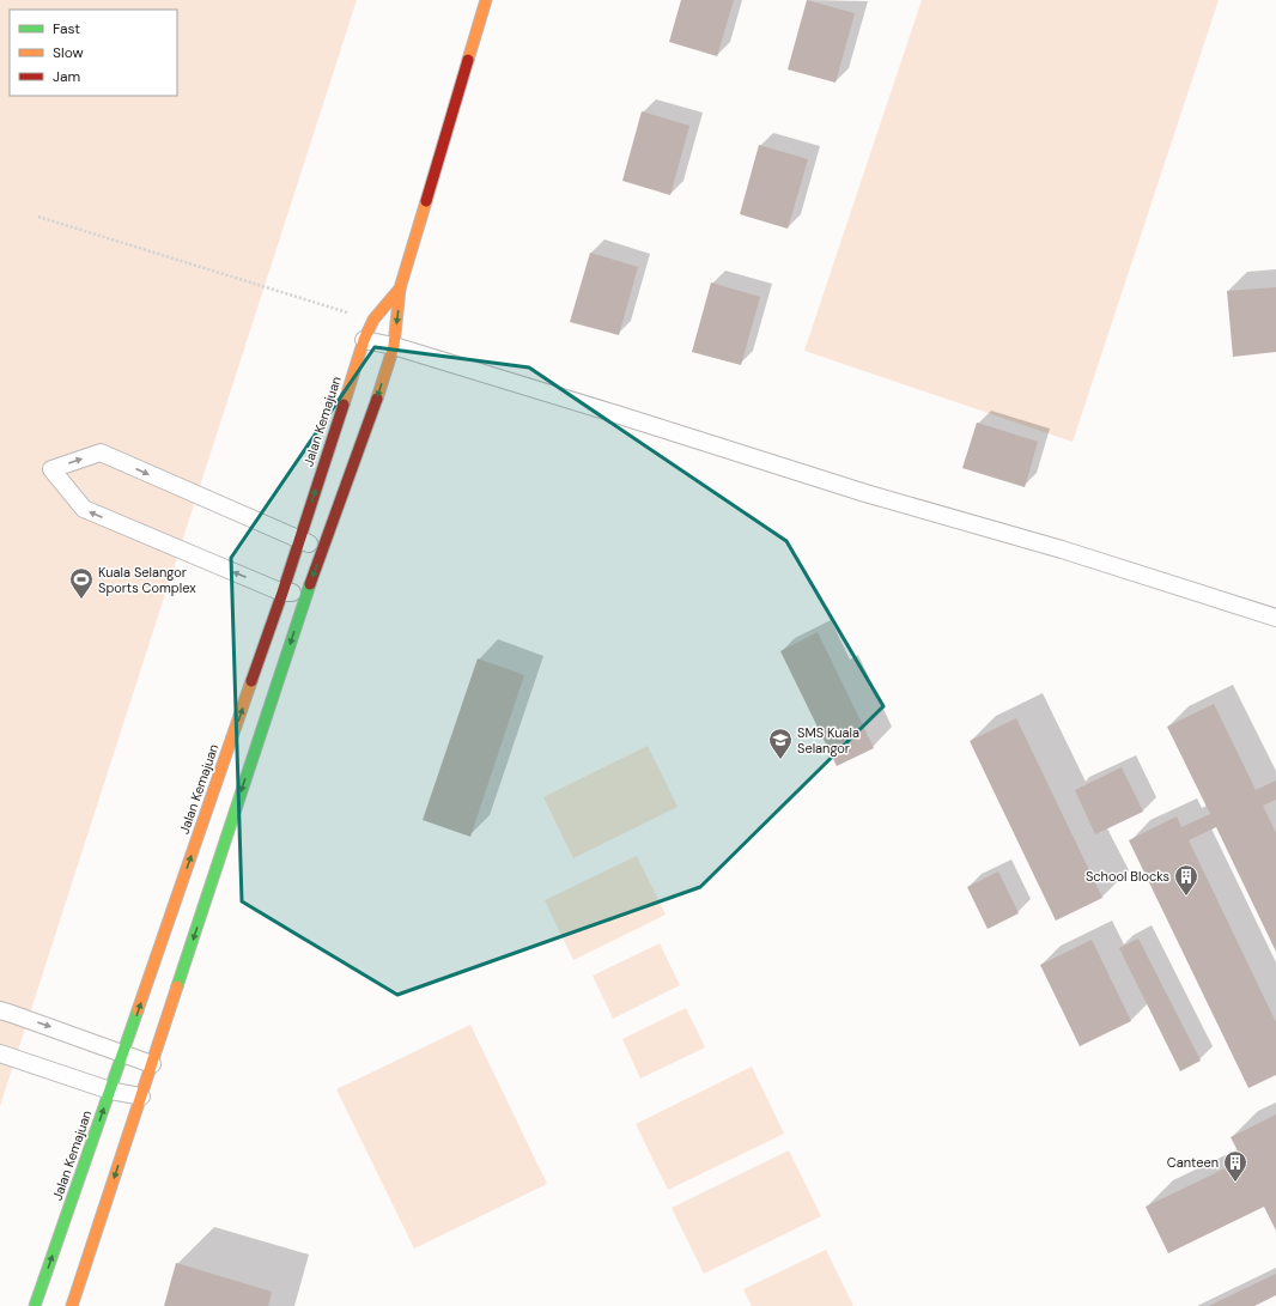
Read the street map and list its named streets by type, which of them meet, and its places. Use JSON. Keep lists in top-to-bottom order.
{
  "streets": {
    "street": ["Jalan Kemajuan"]
  },
  "places": {
    "sports": ["Kuala Selangor Sports Complex"],
    "school or university": ["SMS Kuala Selangor"],
    "building": ["School Blocks", "Canteen"]
  },
  "legend": ["Fast", "Slow", "Jam"]
}
